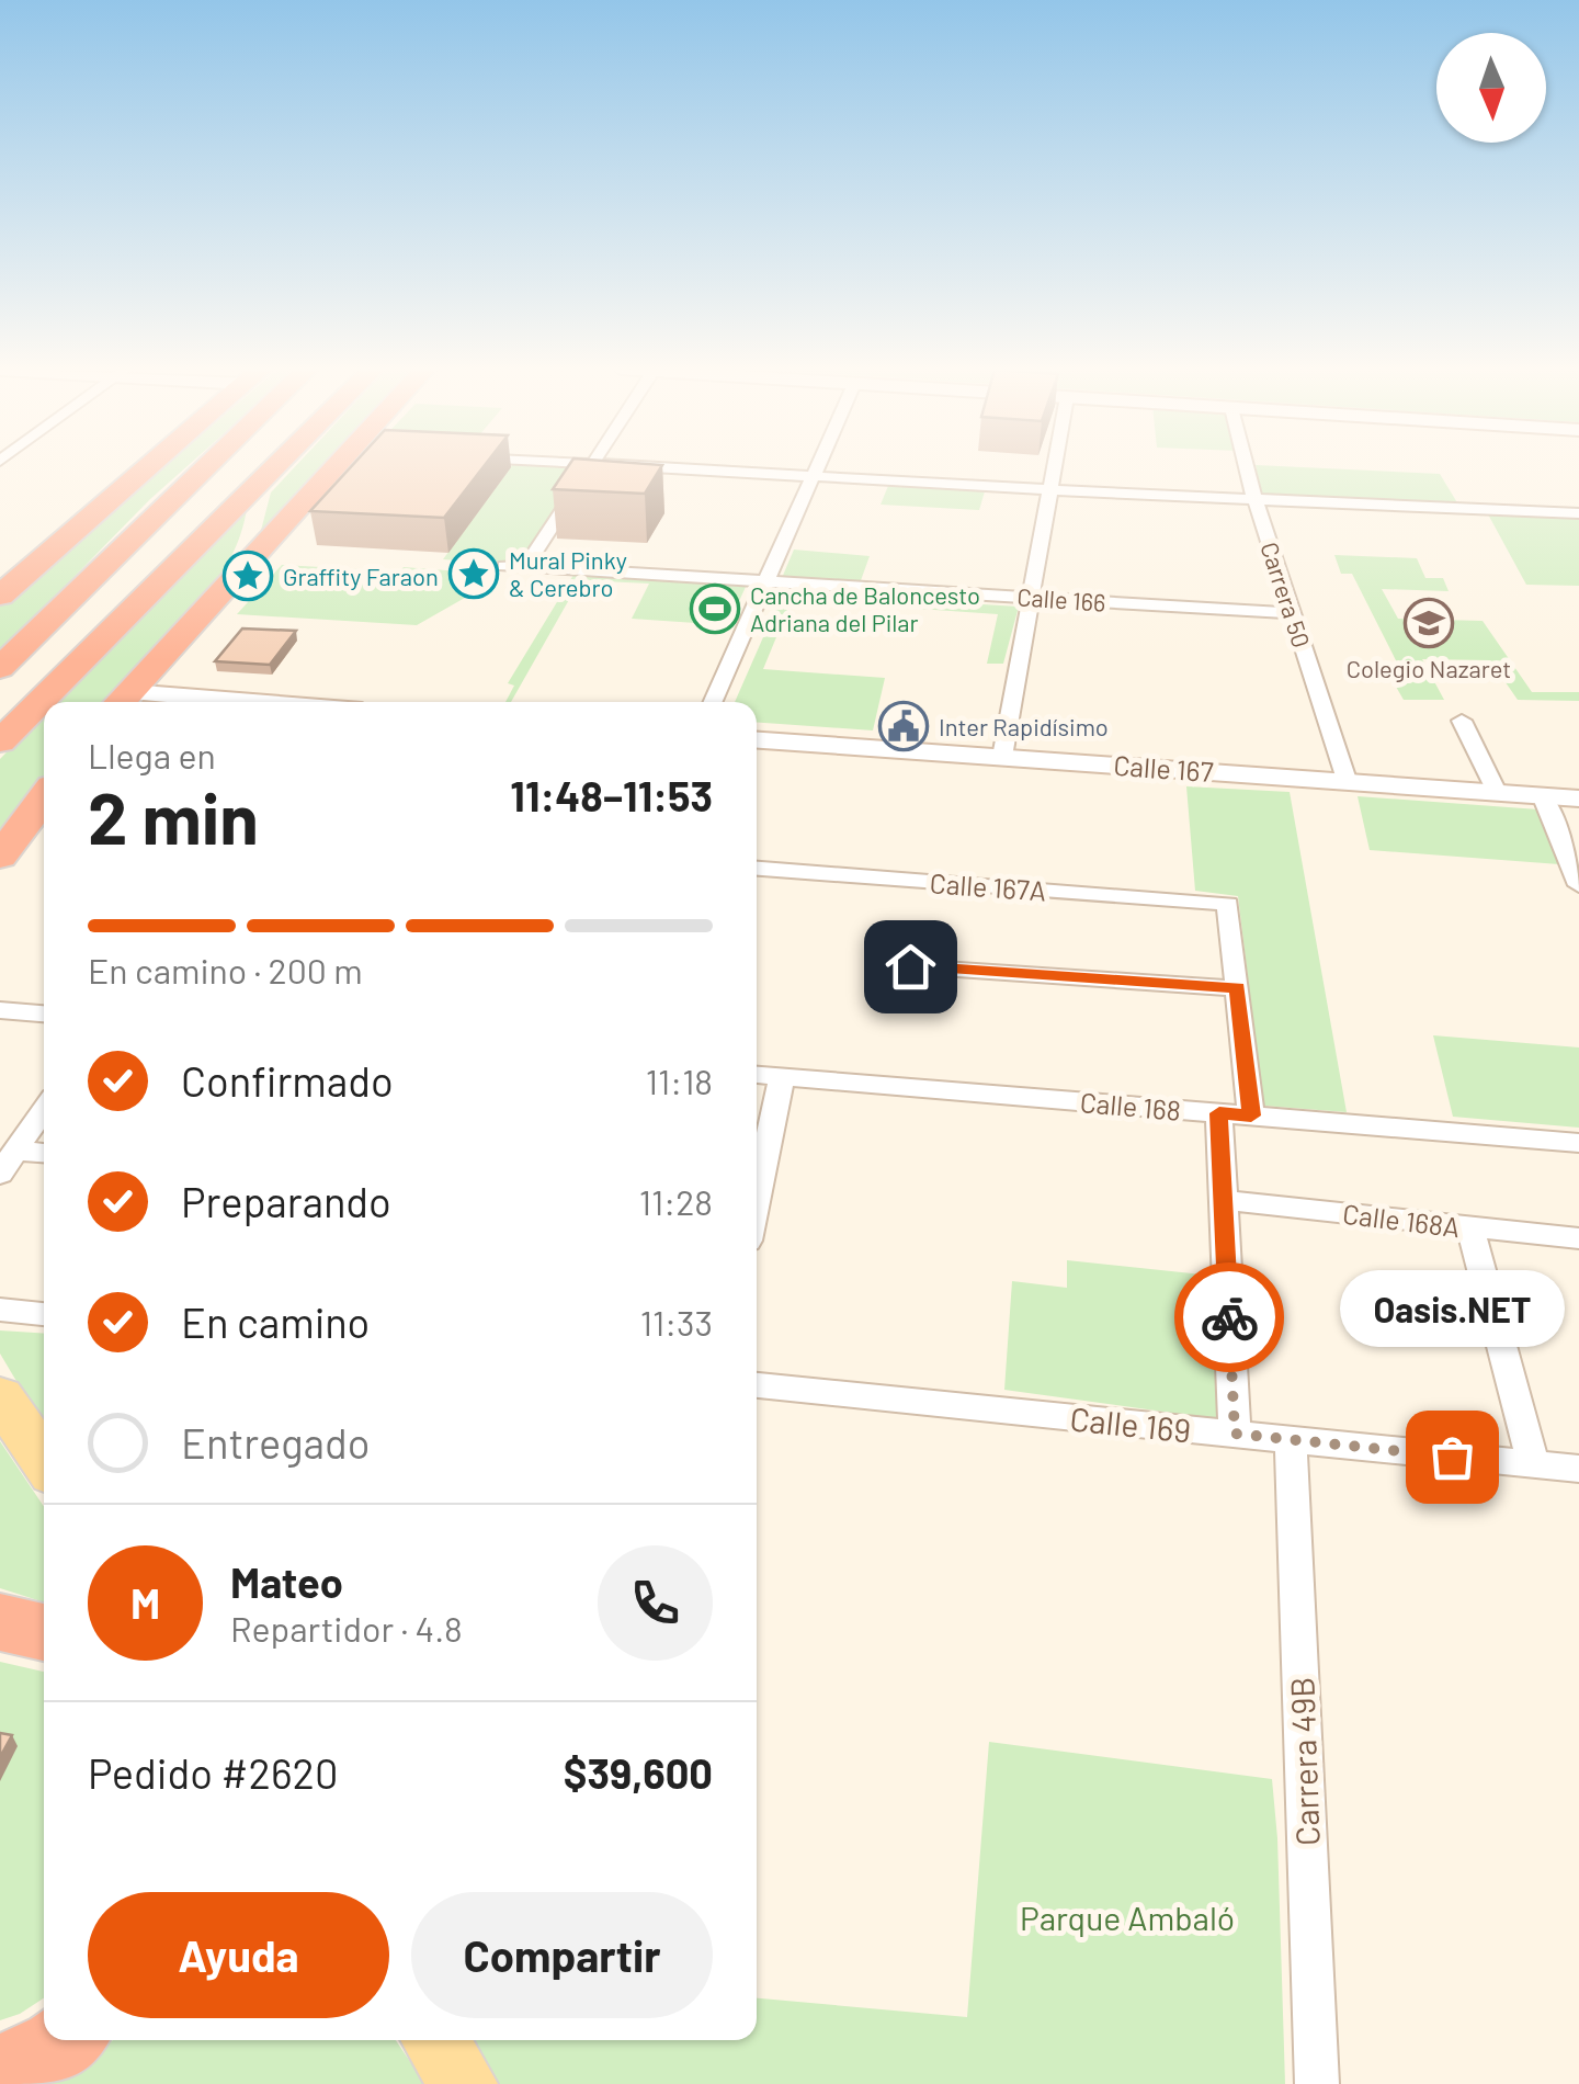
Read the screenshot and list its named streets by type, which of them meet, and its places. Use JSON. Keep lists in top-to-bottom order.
{
  "streets": {
    "street": [
      "Carrera 50",
      "Calle 166",
      "Calle 167",
      "Calle 167A",
      "Calle 168",
      "Calle 168A",
      "Calle 169",
      "Carrera 49B"
    ]
  },
  "crossings": [
    ["Carrera 50", "Calle 166"],
    ["Carrera 50", "Calle 167"],
    ["Calle 169", "Carrera 49B"]
  ],
  "parks": ["Parque Ambaló"],
  "places": {
    "place": ["Mural Pinky & Cerebro", "Graffity Faraon"],
    "sports": ["Cancha de Baloncesto Adriana del Pilar"],
    "school or university": ["Colegio Nazaret"],
    "public building": ["Inter Rapidísimo"],
    "other": ["Oasis.NET"]
  },
  "north": "bottom",
  "page": {
    "heading": ["2 min", "Llega en", "11:48–11:53"],
    "panel": [
      "Mateo",
      "Repartidor · 4.8",
      "Pedido #2620",
      "$39,600"
    ],
    "bar": "En camino · 200 m",
    "list": [
      ["Confirmado", "11:18"],
      ["Preparando", "11:28"],
      ["En camino", "11:33"],
      "Entregado"
    ],
    "bubble": "Oasis.NET",
    "round": "M",
    "buttons": ["Ayuda", "Compartir"]
  }
}
